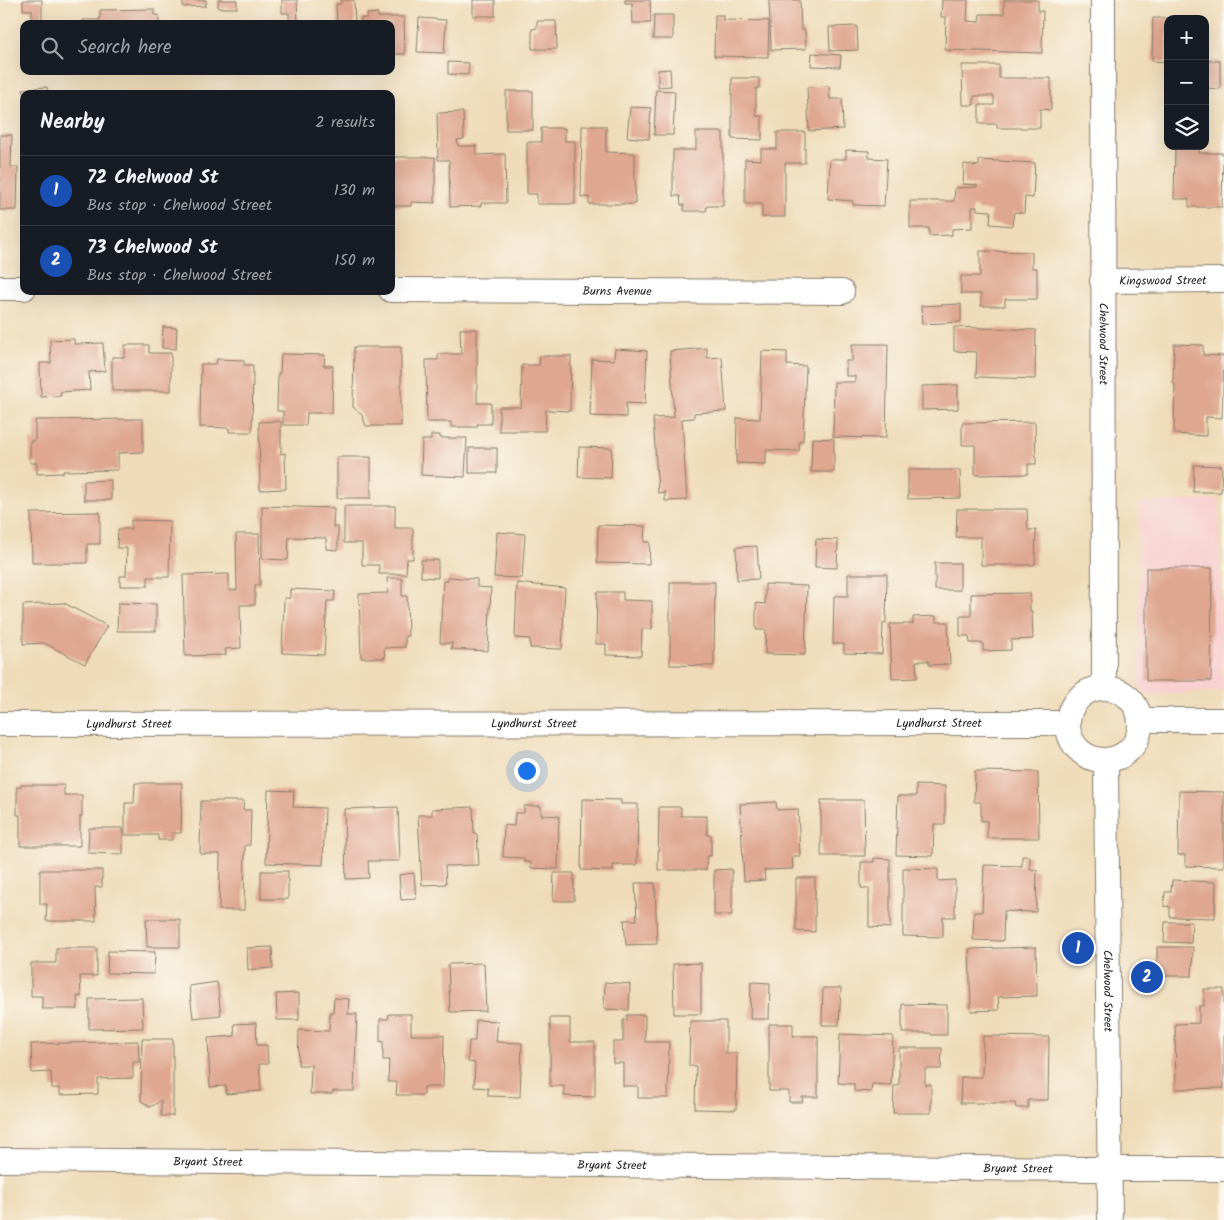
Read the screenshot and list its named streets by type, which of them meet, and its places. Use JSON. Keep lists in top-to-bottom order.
{
  "streets": {
    "street": [
      "Kingswood Street",
      "Burns Avenue",
      "Chelwood Street",
      "Lyndhurst Street",
      "Bryant Street"
    ]
  },
  "crossings": [
    ["Kingswood Street", "Chelwood Street"],
    ["Chelwood Street", "Lyndhurst Street"],
    ["Chelwood Street", "Bryant Street"]
  ],
  "page": {
    "map_buttons": ["+", "−"],
    "search": "Search here",
    "heading": ["Nearby", "2 results"],
    "list": [
      {
        "mark": "1",
        "name": "72 Chelwood St",
        "note": "Bus stop · Chelwood Street",
        "value": "130 m"
      },
      {
        "mark": "2",
        "name": "73 Chelwood St",
        "note": "Bus stop · Chelwood Street",
        "value": "150 m"
      }
    ],
    "pins": ["1", "2"]
  }
}
